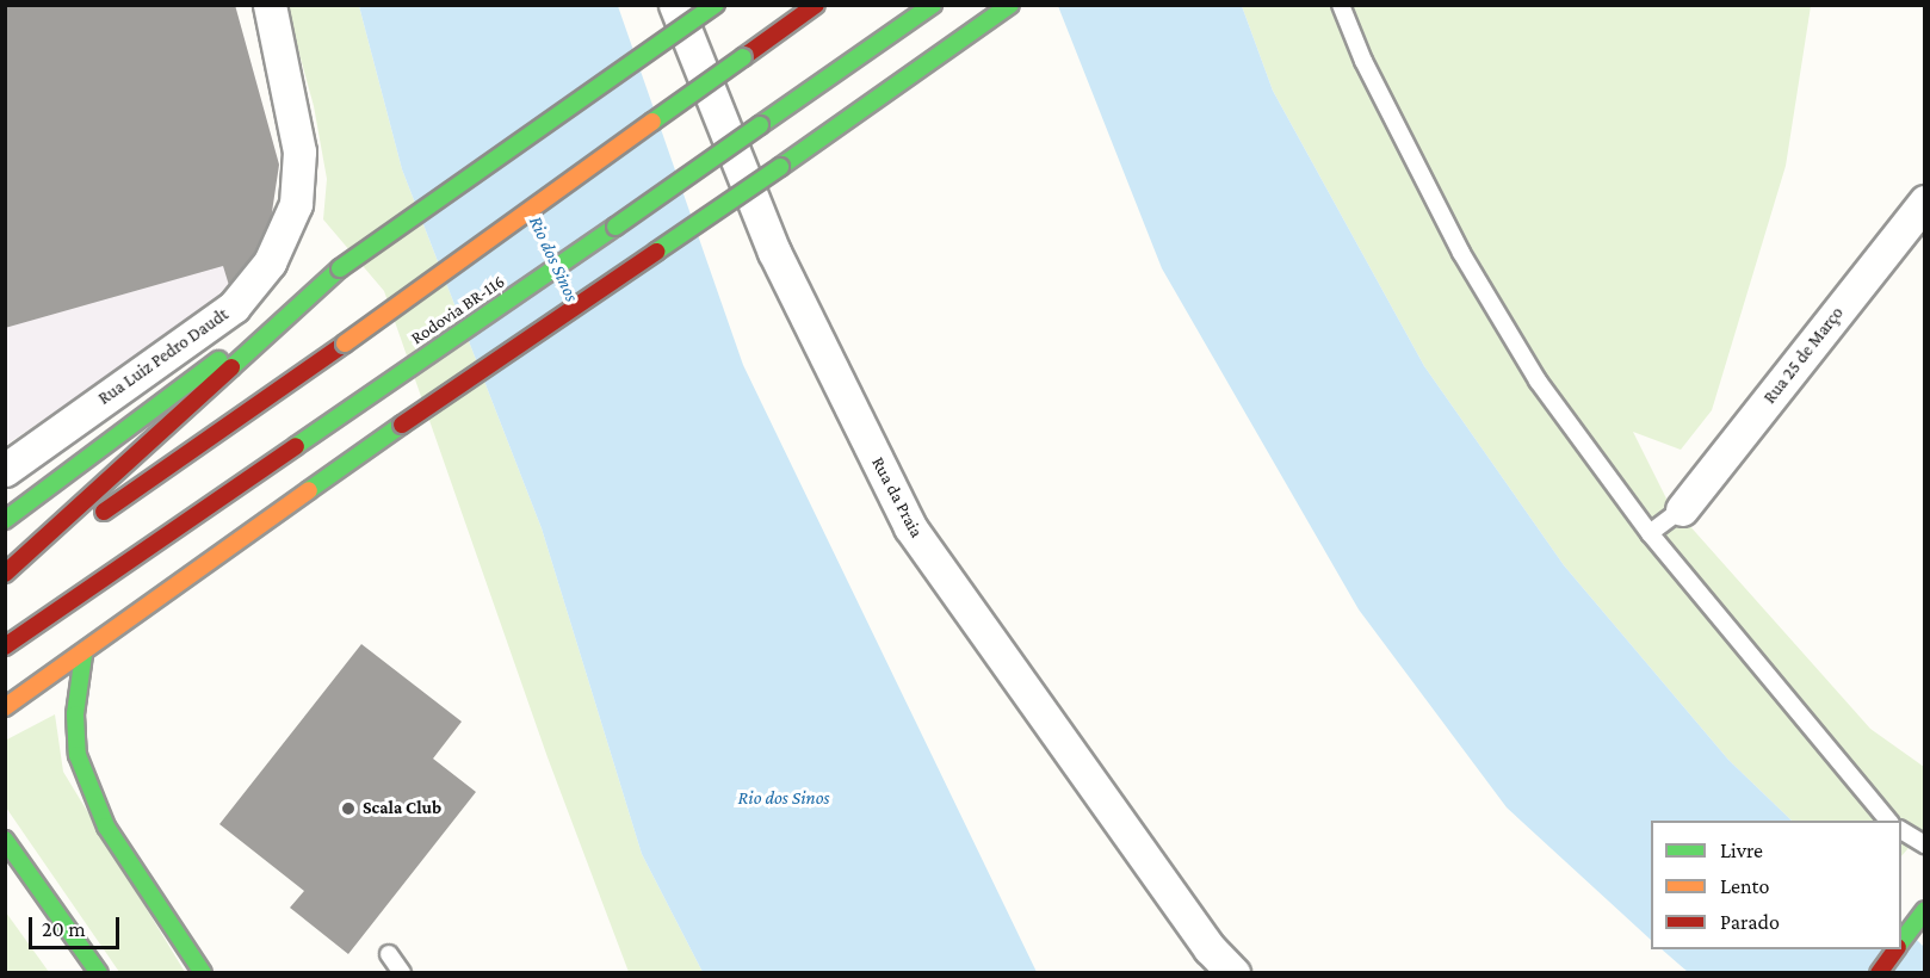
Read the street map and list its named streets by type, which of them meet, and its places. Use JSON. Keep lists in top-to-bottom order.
{
  "streets": {
    "main road": ["Rodovia BR-116"],
    "street": ["Rua 25 de Março", "Rua Luiz Pedro Daudt", "Rua da Praia"]
  },
  "water": ["Rio dos Sinos"],
  "places": ["Scala Club"],
  "legend": ["Livre", "Lento", "Parado"],
  "scale_bar": "20 m"
}
